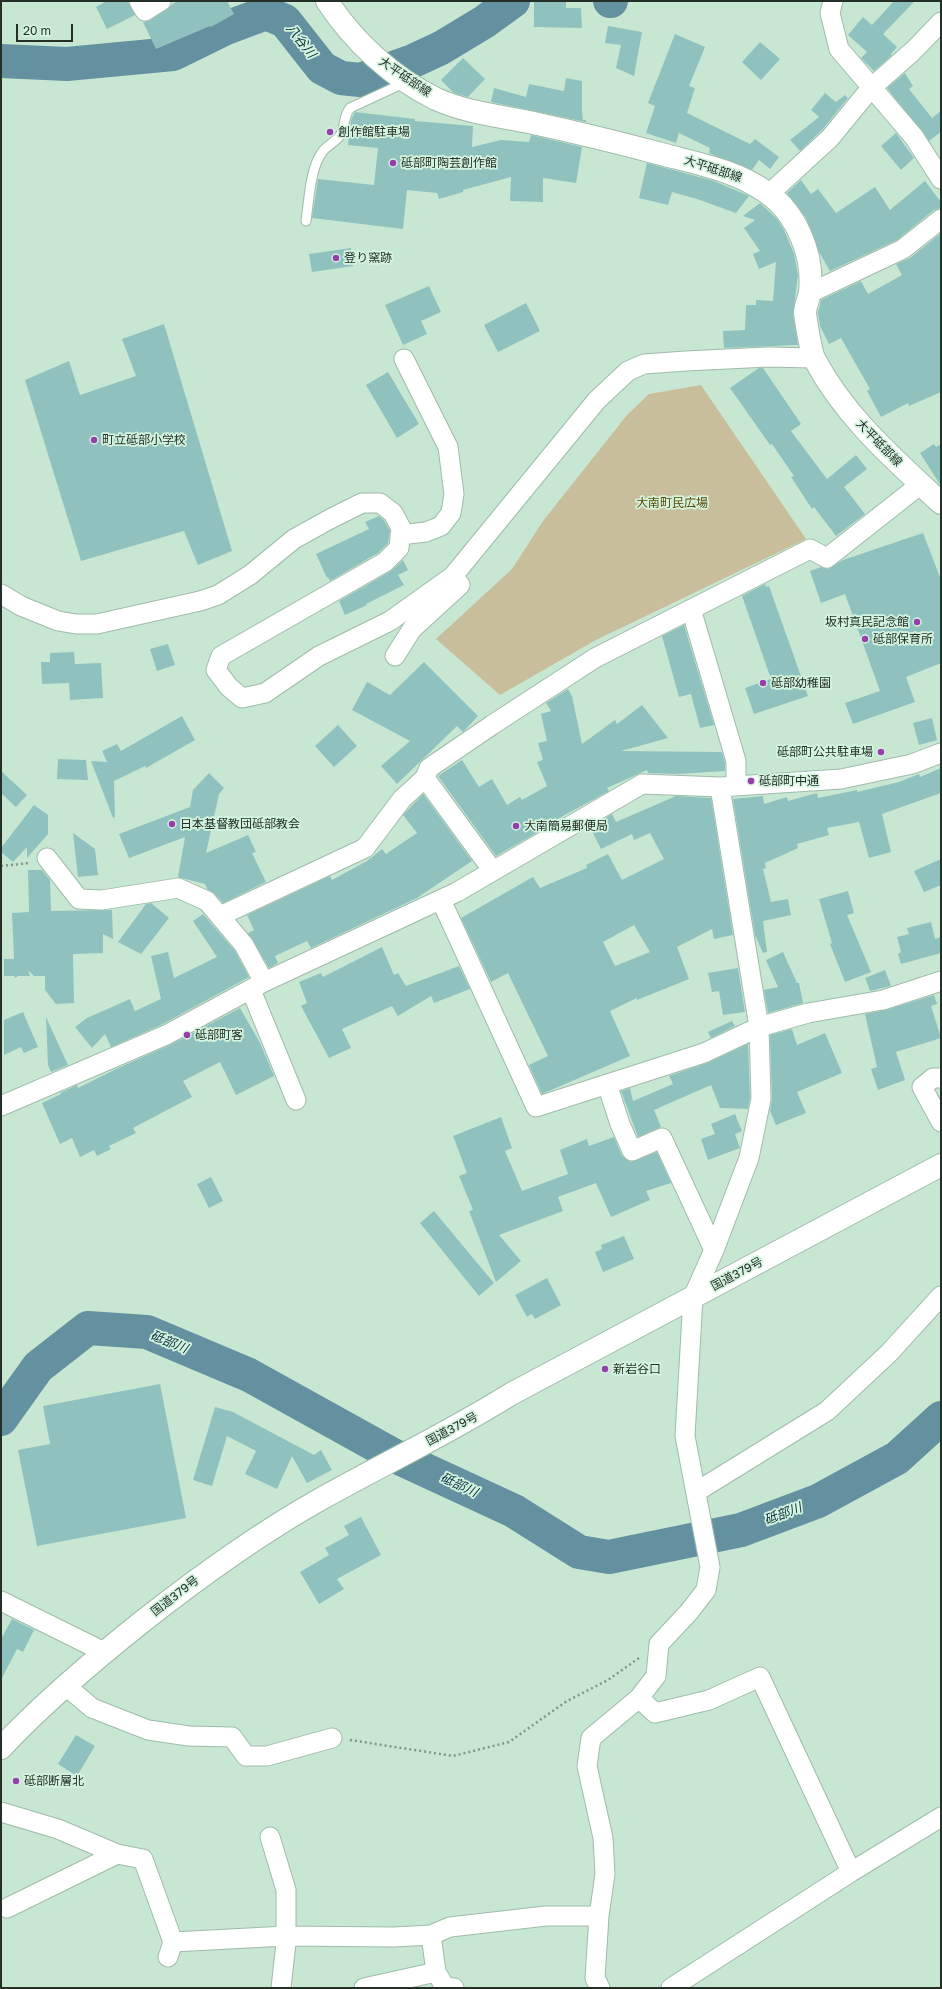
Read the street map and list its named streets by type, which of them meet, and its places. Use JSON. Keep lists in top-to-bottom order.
{
  "streets": {
    "main road": ["大平砥部線", "国道379号"]
  },
  "water": ["八谷川", "砥部川"],
  "parks": ["大南町民広場"],
  "places": [
    "創作館駐車場",
    "砥部町陶芸創作館",
    "登り窯跡",
    "町立砥部小学校",
    "坂村真民記念館",
    "砥部保育所",
    "砥部幼稚園",
    "砥部町公共駐車場",
    "砥部町中通",
    "日本基督教団砥部教会",
    "大南簡易郵便局",
    "砥部町客",
    "新岩谷口",
    "砥部断層北"
  ],
  "scale_bar": "20 m"
}
